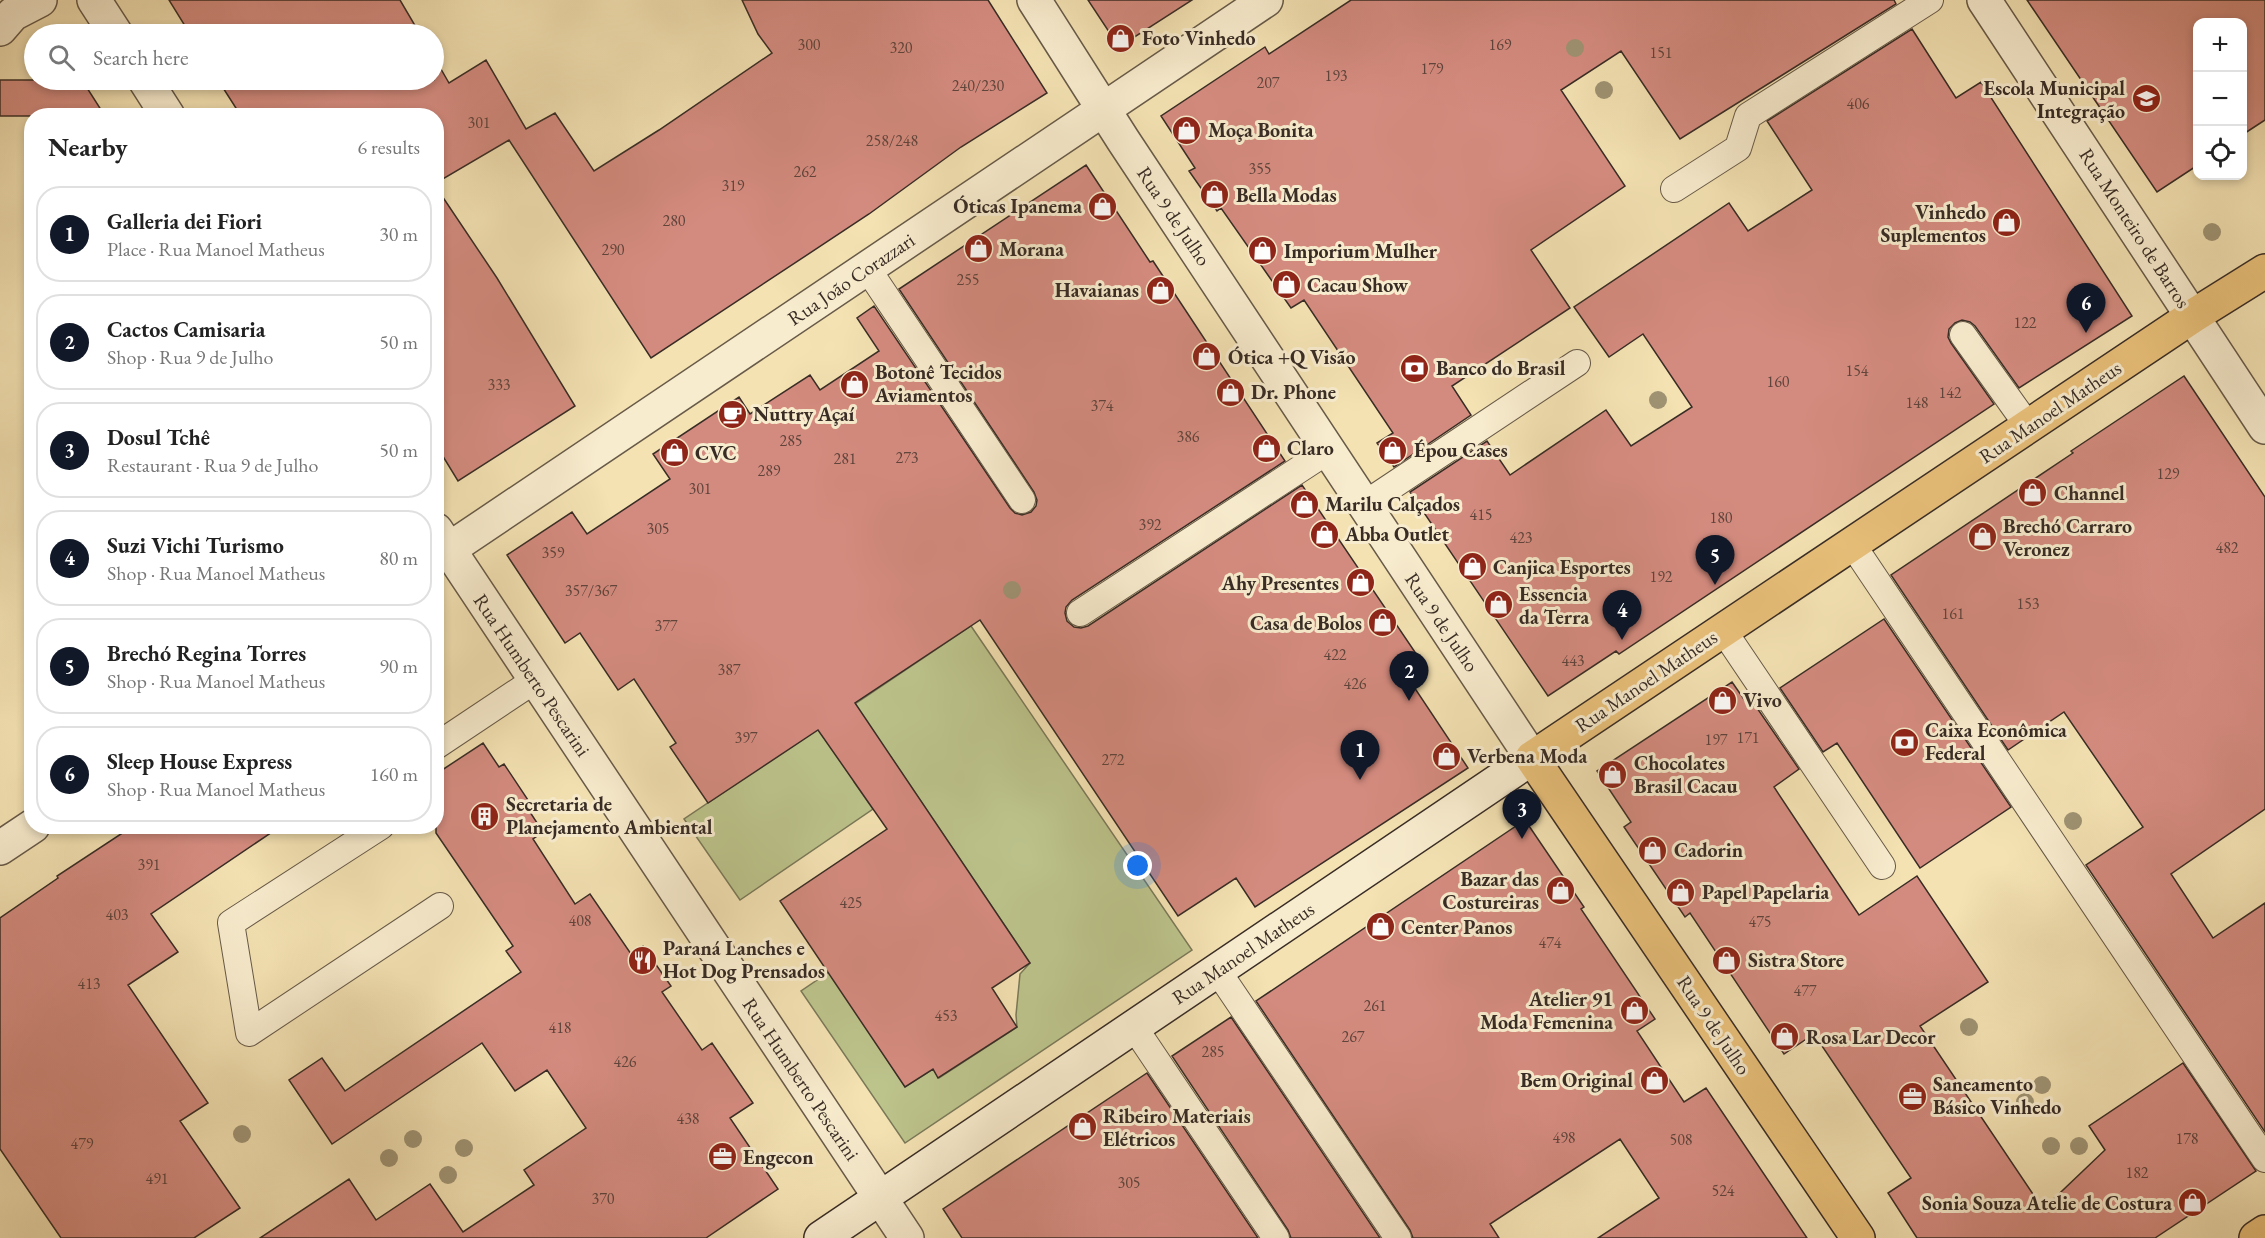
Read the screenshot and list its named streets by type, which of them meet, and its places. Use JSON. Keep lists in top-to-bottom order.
{
  "streets": {
    "main road": ["Rua 9 de Julho", "Rua Manoel Matheus"],
    "street": ["Rua Monteiro de Barros", "Rua João Corazzari", "Rua Humberto Pescarini"]
  },
  "crossings": [
    ["Rua 9 de Julho", "Rua João Corazzari"],
    ["Rua 9 de Julho", "Rua Manoel Matheus"],
    ["Rua Monteiro de Barros", "Rua Manoel Matheus"],
    ["Rua Manoel Matheus", "Rua Humberto Pescarini"]
  ],
  "places": {
    "shop": [
      "Foto Vinhedo",
      "Moça Bonita",
      "Bella Modas",
      "Óticas Ipanema",
      "Vinhedo Suplementos",
      "Morana",
      "Imporium Mulher",
      "Cacau Show",
      "Havaianas",
      "Ótica +Q Visão",
      "Botonê Tecidos Aviamentos",
      "Dr. Phone",
      "Claro",
      "Épou Cases",
      "CVC",
      "Channel",
      "Marilu Calçados",
      "Abba Outlet",
      "Brechó Carraro Veronez",
      "Canjica Esportes",
      "Ahy Presentes",
      "Essencia da Terra",
      "Casa de Bolos",
      "Vivo",
      "Verbena Moda",
      "Chocolates Brasil Cacau",
      "Cadorin",
      "Bazar das Costureiras",
      "Papel Papelaria",
      "Center Panos",
      "Sistra Store",
      "Atelier 91 Moda Femenina",
      "Rosa Lar Decor",
      "Bem Original",
      "Ribeiro Materiais Elétricos",
      "Sonia Souza Atelie de Costura"
    ],
    "school or university": ["Escola Municipal Integração"],
    "bank": ["Banco do Brasil", "Caixa Econômica Federal"],
    "cafe": ["Nuttry Açaí"],
    "building": ["Secretaria de Planejamento Ambiental"],
    "restaurant": ["Paraná Lanches e Hot Dog Prensados"],
    "office": ["Saneamento Básico Vinhedo", "Engecon"]
  },
  "house_numbers": [
    "300",
    "169",
    "320",
    "151",
    "179",
    "193",
    "207",
    "240/230",
    "406",
    "301",
    "258/248",
    "355",
    "262",
    "319",
    "280",
    "290",
    "255",
    "122",
    "154",
    "160",
    "333",
    "142",
    "148",
    "374",
    "386",
    "285",
    "273",
    "281",
    "289",
    "129",
    "301",
    "415",
    "180",
    "392",
    "305",
    "423",
    "482",
    "359",
    "192",
    "357/367",
    "153",
    "161",
    "377",
    "422",
    "443",
    "387",
    "426",
    "397",
    "171",
    "197",
    "272",
    "391",
    "425",
    "403",
    "408",
    "475",
    "474",
    "413",
    "477",
    "261",
    "453",
    "418",
    "267",
    "285",
    "426",
    "438",
    "498",
    "178",
    "508",
    "479",
    "182",
    "491",
    "305",
    "524",
    "370"
  ],
  "page": {
    "map_buttons": ["+", "−"],
    "search": "Search here",
    "heading": ["Nearby", "6 results"],
    "list": [
      {
        "mark": "1",
        "name": "Galleria dei Fiori",
        "note": "Place · Rua Manoel Matheus",
        "value": "30 m"
      },
      {
        "mark": "2",
        "name": "Cactos Camisaria",
        "note": "Shop · Rua 9 de Julho",
        "value": "50 m"
      },
      {
        "mark": "3",
        "name": "Dosul Tchê",
        "note": "Restaurant · Rua 9 de Julho",
        "value": "50 m"
      },
      {
        "mark": "4",
        "name": "Suzi Vichi Turismo",
        "note": "Shop · Rua Manoel Matheus",
        "value": "80 m"
      },
      {
        "mark": "5",
        "name": "Brechó Regina Torres",
        "note": "Shop · Rua Manoel Matheus",
        "value": "90 m"
      },
      {
        "mark": "6",
        "name": "Sleep House Express",
        "note": "Shop · Rua Manoel Matheus",
        "value": "160 m"
      }
    ],
    "pins": [
      "6",
      "5",
      "4",
      "2",
      "1",
      "3"
    ]
  }
}
